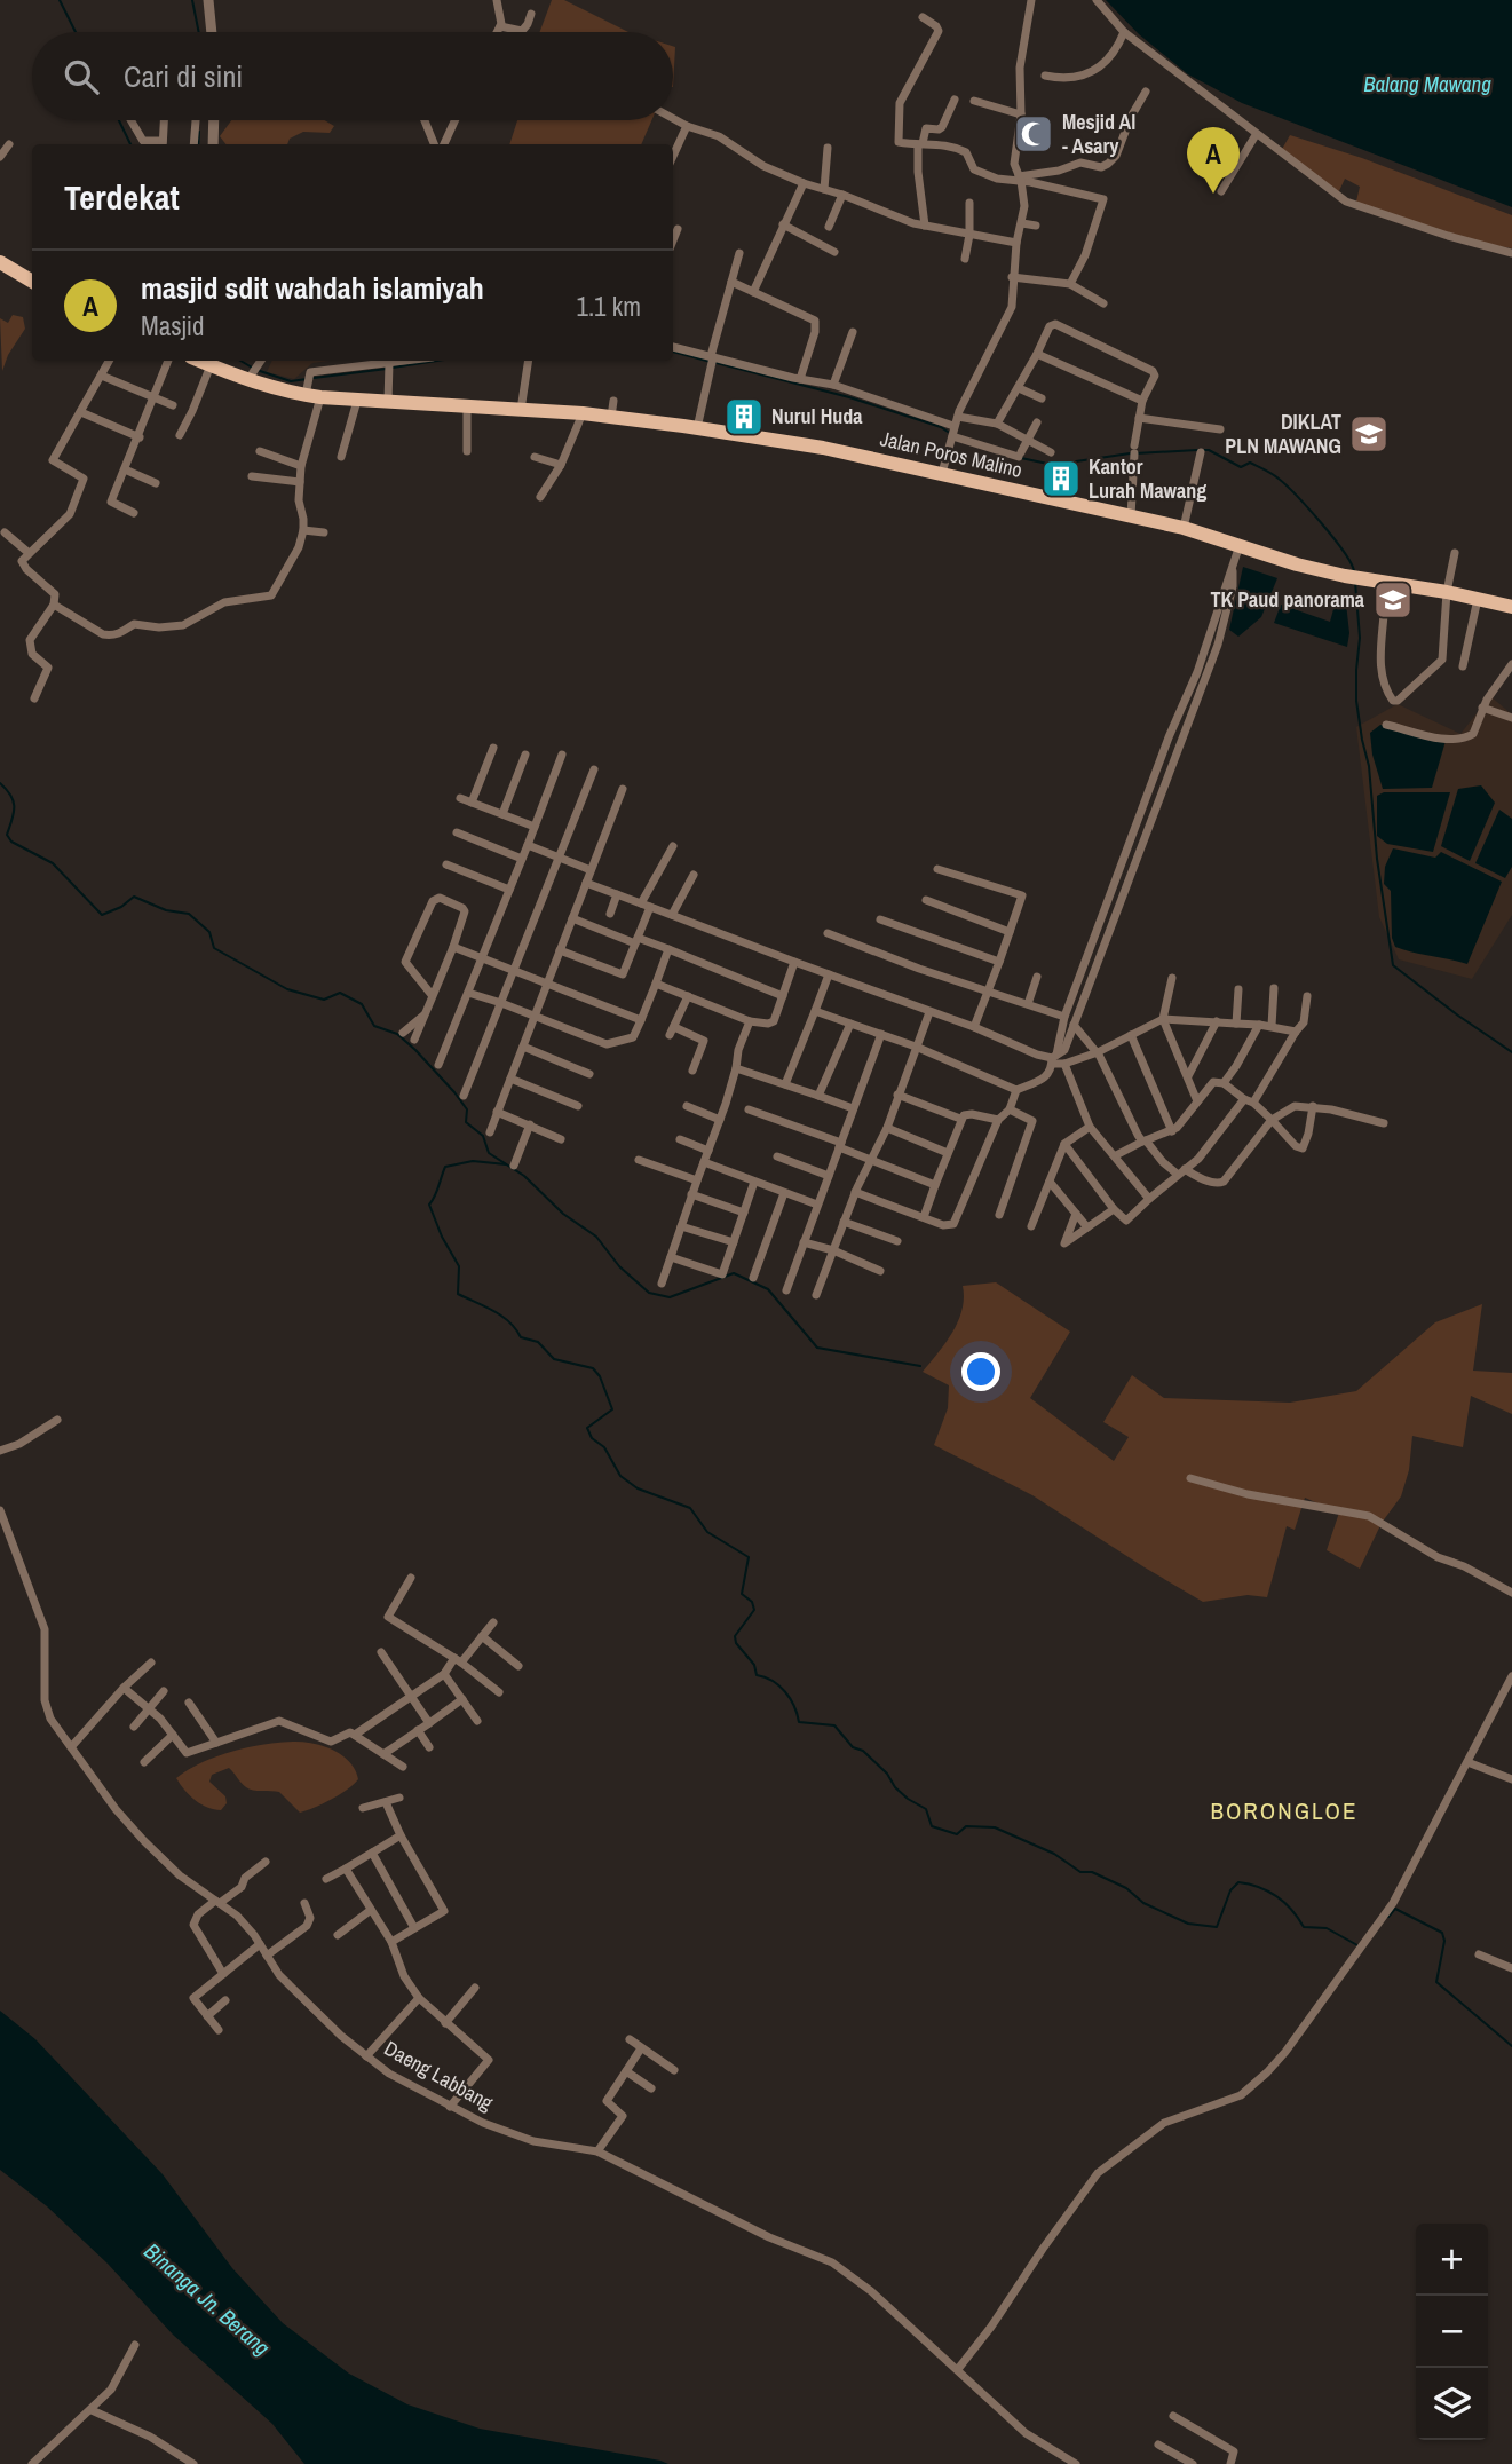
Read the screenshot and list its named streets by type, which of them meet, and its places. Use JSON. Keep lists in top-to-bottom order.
{
  "streets": {
    "main road": ["Jalan Poros Malino"],
    "street": ["Daeng Labbang"]
  },
  "districts": ["BORONGLOE"],
  "water": ["Balang Mawang", "Binanga Jn. Berang"],
  "places": {
    "mosque": ["Mesjid Al - Asary"],
    "building": ["Nurul Huda", "Kantor Lurah Mawang"],
    "school or university": ["DIKLAT PLN MAWANG", "TK Paud panorama"]
  },
  "page": {
    "search": "Cari di sini",
    "pins": "A",
    "heading": "Terdekat",
    "list": [
      {
        "mark": "A",
        "name": "masjid sdit wahdah islamiyah",
        "note": "Masjid",
        "value": "1.1 km"
      }
    ],
    "map_buttons": ["+", "−"]
  }
}
